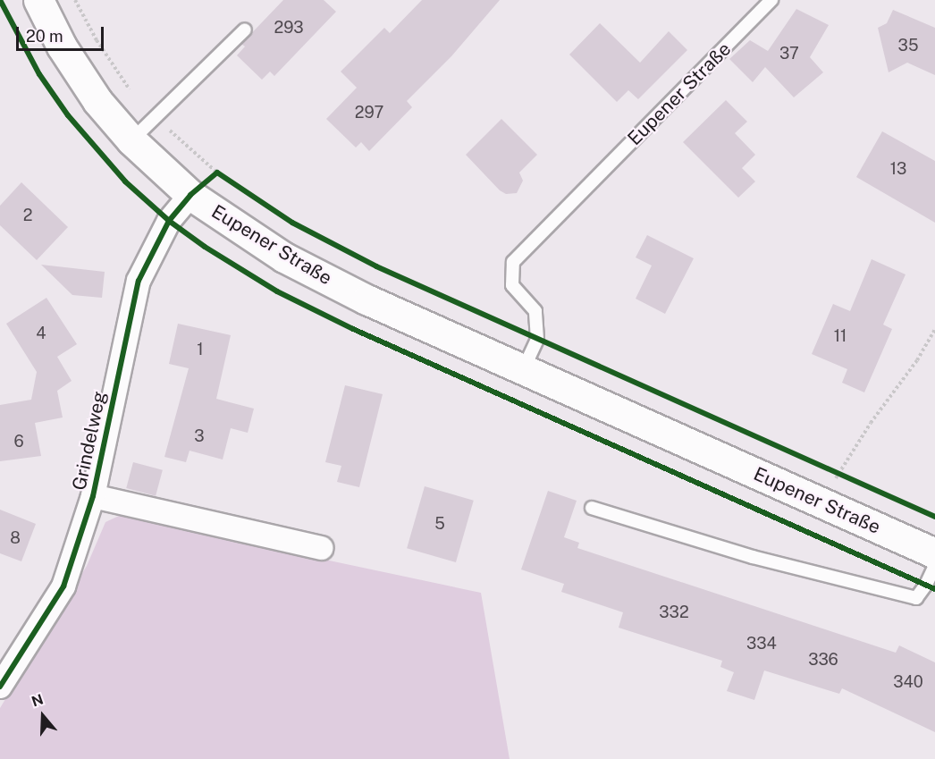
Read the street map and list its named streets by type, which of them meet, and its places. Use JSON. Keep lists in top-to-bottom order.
{
  "streets": {
    "main road": ["Eupener Straße"],
    "street": ["Grindelweg"]
  },
  "crossings": [
    ["Eupener Straße", "Grindelweg"]
  ],
  "house_numbers": [
    "293",
    "35",
    "37",
    "297",
    "13",
    "2",
    "4",
    "11",
    "1",
    "3",
    "6",
    "5",
    "8",
    "332",
    "334",
    "336",
    "340"
  ],
  "scale_bar": "20 m",
  "north": "top"
}
